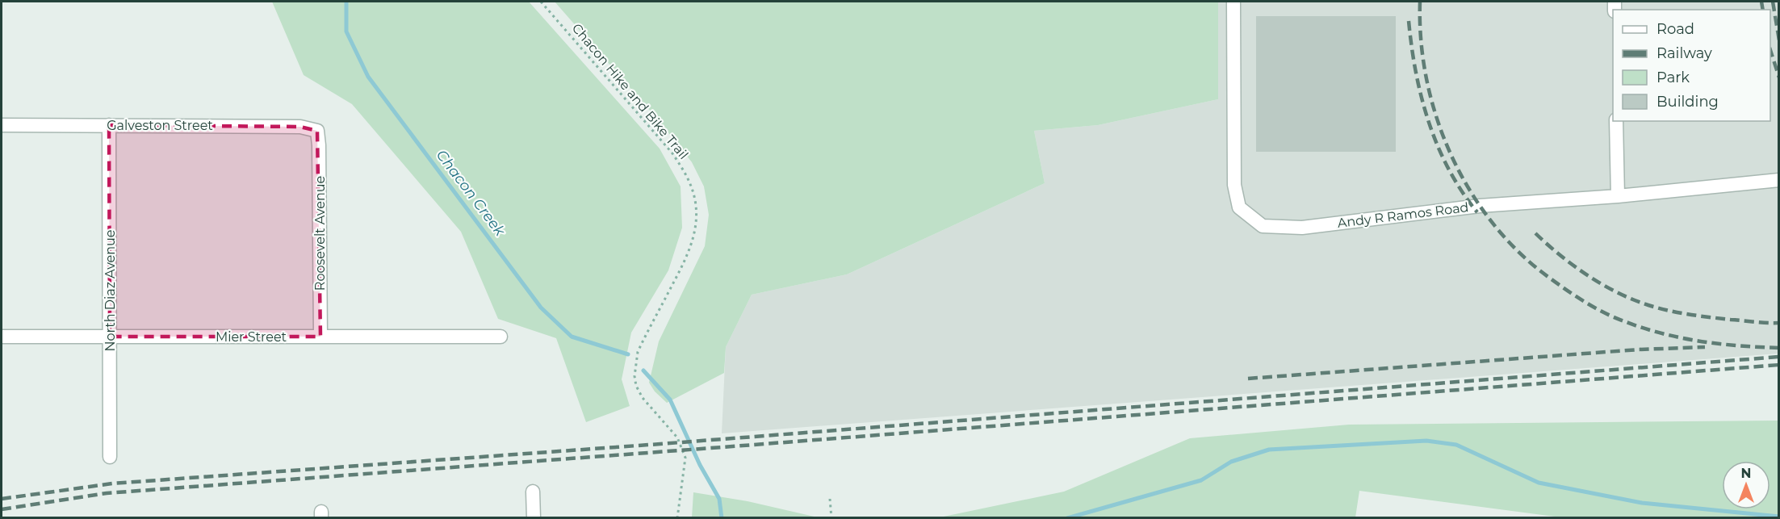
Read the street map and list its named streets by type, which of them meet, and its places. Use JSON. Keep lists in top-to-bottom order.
{
  "streets": {
    "street": [
      "Galveston Street",
      "Andy R Ramos Road",
      "Roosevelt Avenue",
      "North Diaz Avenue",
      "Mier Street"
    ],
    "path": ["Chacon Hike and Bike Trail"]
  },
  "crossings": [
    ["Galveston Street", "Roosevelt Avenue"],
    ["Galveston Street", "North Diaz Avenue"],
    ["Roosevelt Avenue", "Mier Street"],
    ["North Diaz Avenue", "Mier Street"]
  ],
  "water": ["Chacon Creek"],
  "legend": [
    "Road",
    "Railway",
    "Park",
    "Building"
  ],
  "north": "top"
}
